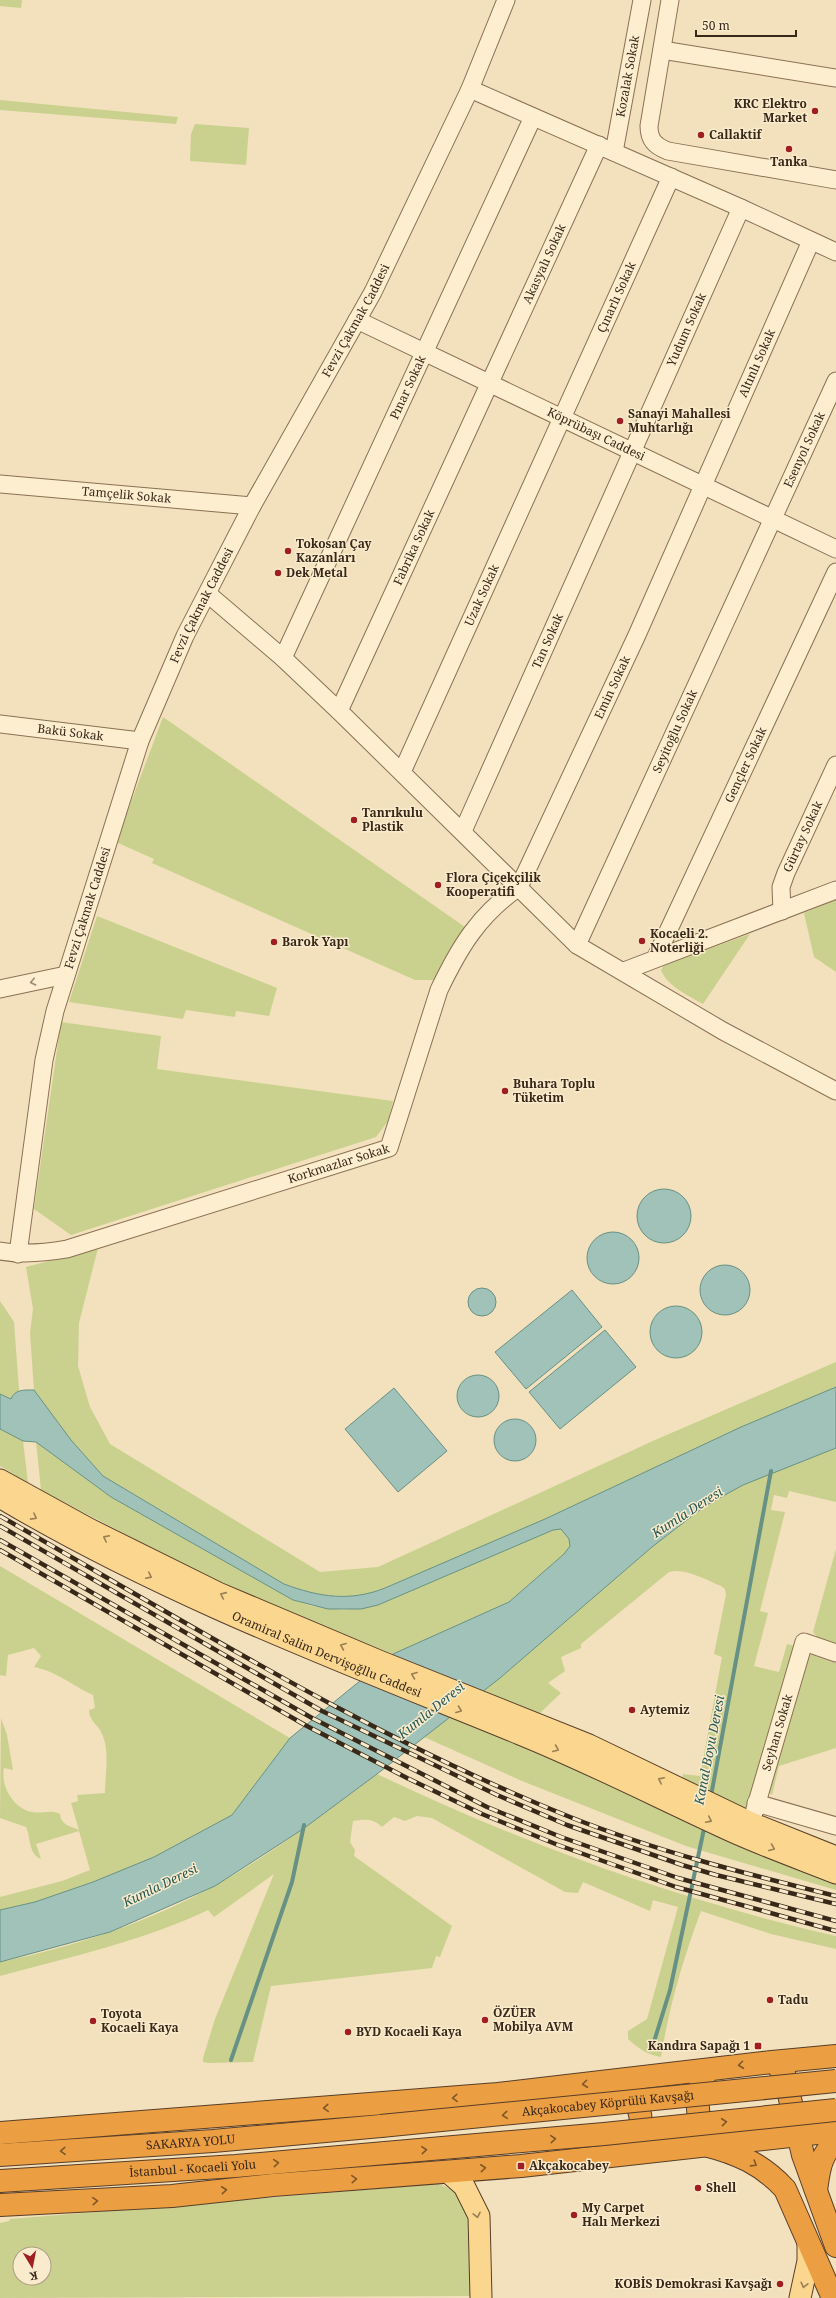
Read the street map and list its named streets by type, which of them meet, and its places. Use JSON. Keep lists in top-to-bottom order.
{
  "streets": {
    "highway": ["Akçakocabey Köprülü Kavşağı", "SAKARYA YOLU", "İstanbul - Kocaeli Yolu"],
    "main road": ["Oramiral Salim Dervişoğllu Caddesi"],
    "street": [
      "Kozalak Sokak",
      "Akasyalı Sokak",
      "Çınarlı Sokak",
      "Fevzi Çakmak Caddesi",
      "Yudum Sokak",
      "Altınlı Sokak",
      "Pınar Sokak",
      "Köprübaşı Caddesi",
      "Esenyol Sokak",
      "Tamçelik Sokak",
      "Fabrika Sokak",
      "Uzak Sokak",
      "Tan Sokak",
      "Emin Sokak",
      "Seyitoğlu Sokak",
      "Bakü Sokak",
      "Gençler Sokak",
      "Gürtay Sokak",
      "Korkmazlar Sokak",
      "Seyhan Sokak"
    ]
  },
  "crossings": [
    ["Kozalak Sokak", "Akasyalı Sokak"],
    ["Akasyalı Sokak", "Köprübaşı Caddesi"],
    ["Akasyalı Sokak", "Fabrika Sokak"],
    ["Çınarlı Sokak", "Köprübaşı Caddesi"],
    ["Çınarlı Sokak", "Uzak Sokak"],
    ["Fevzi Çakmak Caddesi", "Köprübaşı Caddesi"],
    ["Fevzi Çakmak Caddesi", "Tamçelik Sokak"],
    ["Fevzi Çakmak Caddesi", "Bakü Sokak"],
    ["Fevzi Çakmak Caddesi", "Korkmazlar Sokak"],
    ["Yudum Sokak", "Köprübaşı Caddesi"],
    ["Yudum Sokak", "Tan Sokak"],
    ["Altınlı Sokak", "Köprübaşı Caddesi"],
    ["Altınlı Sokak", "Emin Sokak"],
    ["Pınar Sokak", "Köprübaşı Caddesi"],
    ["Köprübaşı Caddesi", "Esenyol Sokak"],
    ["Köprübaşı Caddesi", "Fabrika Sokak"],
    ["Köprübaşı Caddesi", "Uzak Sokak"],
    ["Köprübaşı Caddesi", "Tan Sokak"],
    ["Köprübaşı Caddesi", "Emin Sokak"],
    ["Köprübaşı Caddesi", "Seyitoğlu Sokak"],
    ["Esenyol Sokak", "Seyitoğlu Sokak"],
    ["Emin Sokak", "Korkmazlar Sokak"],
    ["Oramiral Salim Dervişoğllu Caddesi", "Seyhan Sokak"],
    ["Akçakocabey Köprülü Kavşağı", "SAKARYA YOLU"]
  ],
  "water": ["Kumla Deresi", "Kanal Boyu Deresi"],
  "places": {
    "other": [
      "KRC Elektro Market",
      "Callaktif",
      "Tanka",
      "Sanayi Mahallesi Muhtarlığı",
      "Tokosan Çay Kazanları",
      "Dek Metal",
      "Tanrıkulu Plastik",
      "Flora Çiçekçilik Kooperatifi",
      "Kocaeli 2. Noterliği",
      "Barok Yapı",
      "Buhara Toplu Tüketim",
      "Aytemiz",
      "Tadu",
      "ÖZÜER Mobilya AVM",
      "Toyota Kocaeli Kaya",
      "BYD Kocaeli Kaya",
      "Shell",
      "My Carpet Halı Merkezi",
      "KOBİS Demokrasi Kavşağı"
    ],
    "transit": ["Kandıra Sapağı 1", "Akçakocabey"]
  },
  "scale_bar": "50 m",
  "north": "bottom"
}
